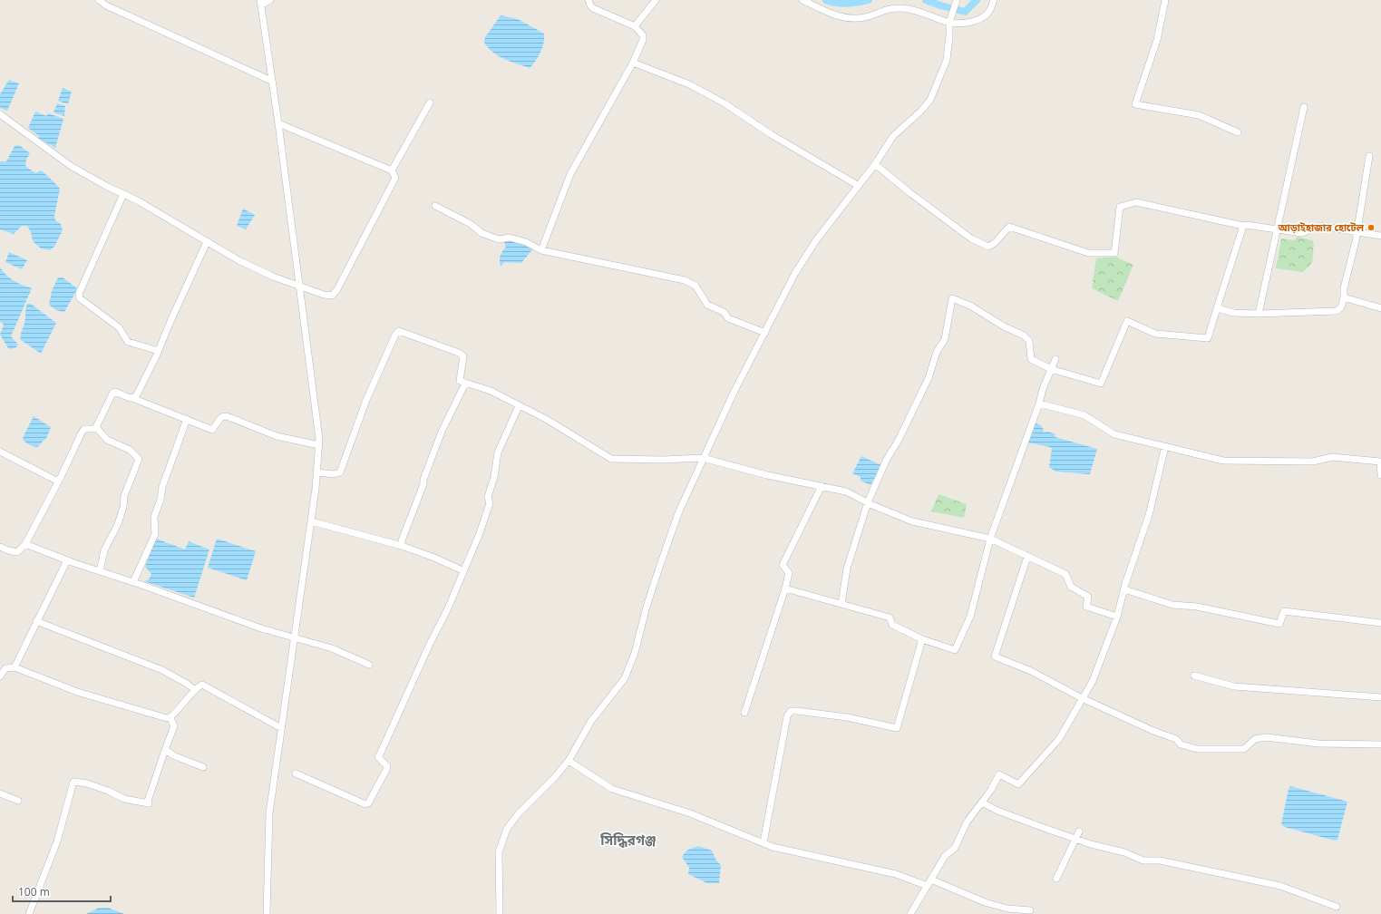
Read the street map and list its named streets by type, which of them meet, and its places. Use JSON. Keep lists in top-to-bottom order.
{
  "districts": ["সিদ্ধিরগঞ্জ"],
  "places": ["আড়াইহাজার হোটেল"],
  "scale_bar": "100 m"
}
